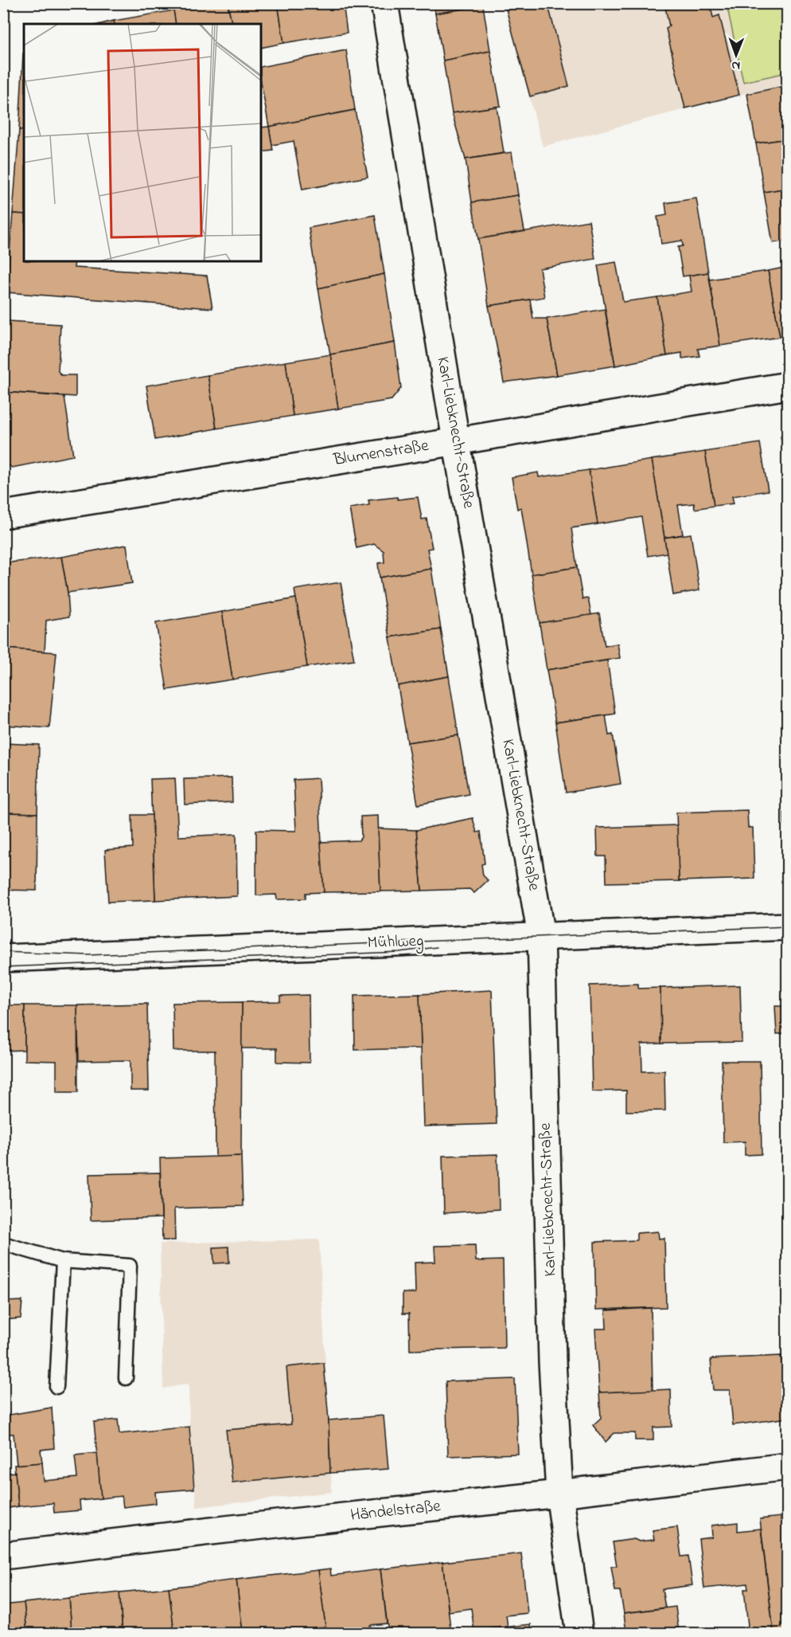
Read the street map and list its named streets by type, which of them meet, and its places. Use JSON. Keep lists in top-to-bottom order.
{
  "streets": {
    "street": [
      "Karl-Liebknecht-Straße",
      "Blumenstraße",
      "Mühlweg",
      "Händelstraße"
    ]
  },
  "crossings": [
    ["Karl-Liebknecht-Straße", "Blumenstraße"],
    ["Karl-Liebknecht-Straße", "Mühlweg"],
    ["Karl-Liebknecht-Straße", "Händelstraße"]
  ],
  "north": "bottom"
}
